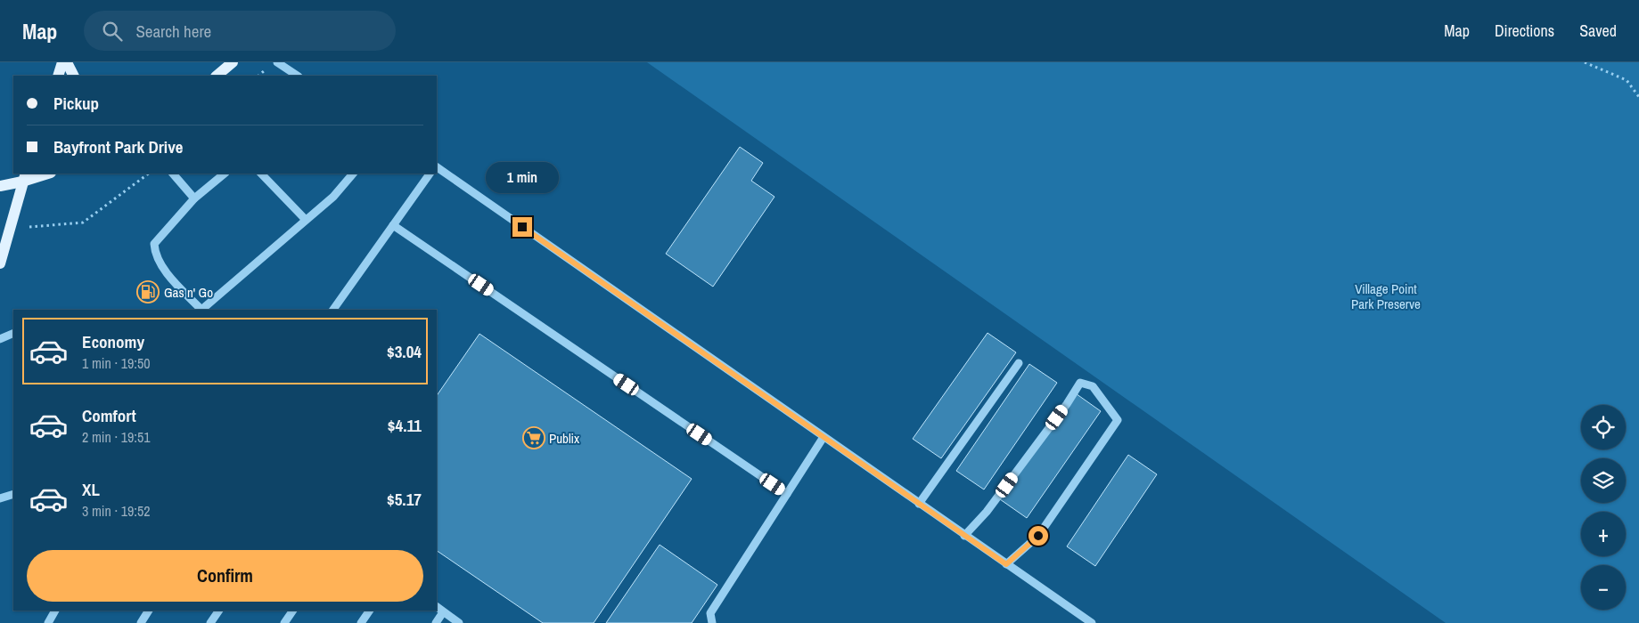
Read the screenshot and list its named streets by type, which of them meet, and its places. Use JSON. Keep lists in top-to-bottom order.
{
  "parks": ["Village Point Park Preserve"],
  "places": {
    "fuel station": ["Gas n' Go"],
    "supermarket": ["Publix"]
  },
  "page": {
    "header": "Map",
    "search": "Search here",
    "nav": ["Map", "Directions", "Saved"],
    "banner": ["Pickup", "Bayfront Park Drive"],
    "bubble": "1 min",
    "list": [
      {
        "name": "Economy",
        "note": "1 min · 19:50",
        "value": "$3.04"
      },
      {
        "name": "Comfort",
        "note": "2 min · 19:51",
        "value": "$4.11"
      },
      {
        "name": "XL",
        "note": "3 min · 19:52",
        "value": "$5.17"
      }
    ],
    "map_buttons": ["+", "−"],
    "buttons": "Confirm"
  }
}
